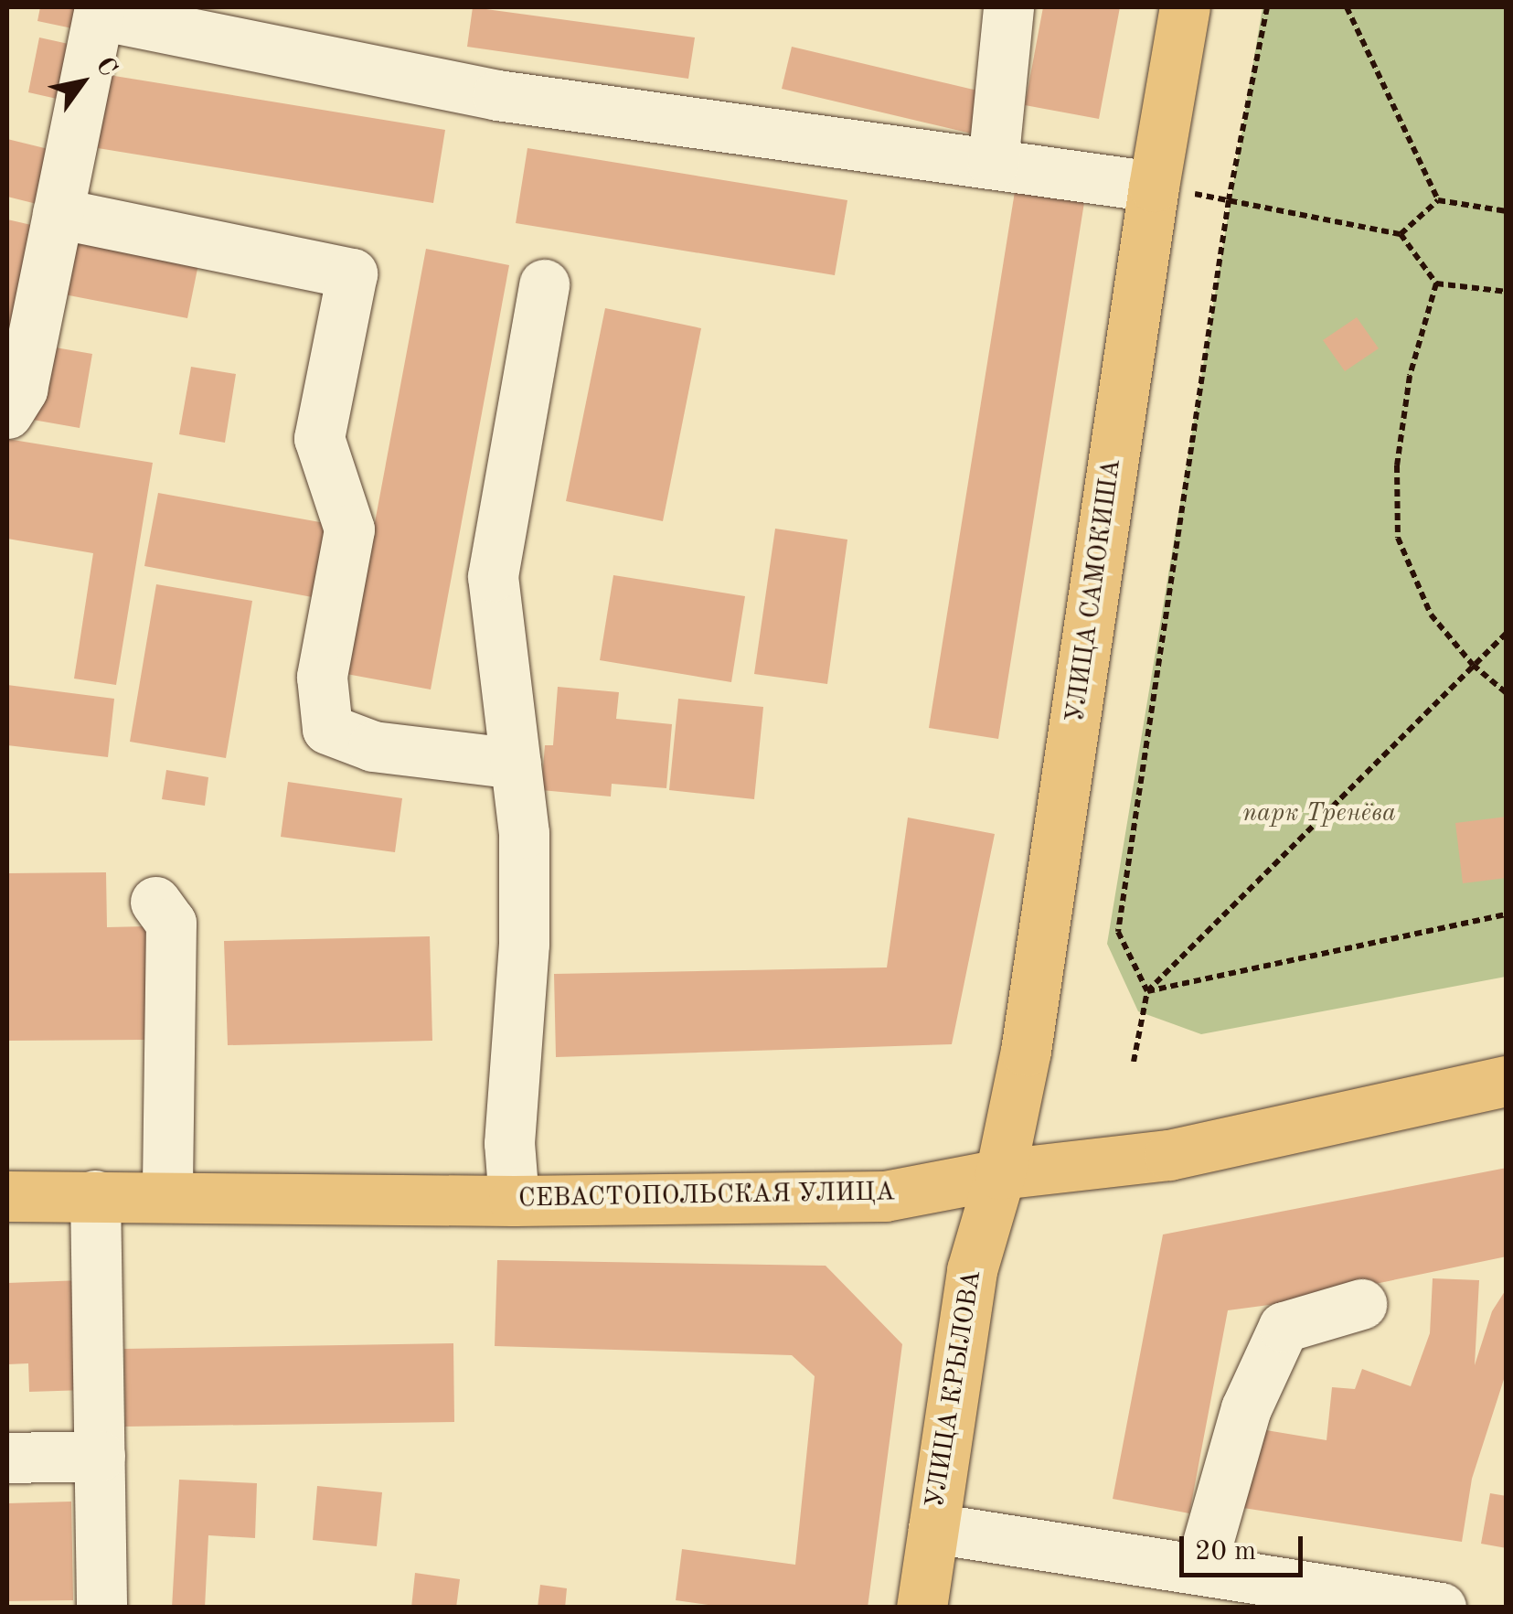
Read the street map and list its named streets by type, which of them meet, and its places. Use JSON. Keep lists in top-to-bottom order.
{
  "streets": {
    "main road": ["УЛИЦА САМОКИША", "СЕВАСТОПОЛЬСКАЯ УЛИЦА", "УЛИЦА КРЫЛОВА"]
  },
  "crossings": [
    ["УЛИЦА САМОКИША", "СЕВАСТОПОЛЬСКАЯ УЛИЦА"],
    ["УЛИЦА САМОКИША", "УЛИЦА КРЫЛОВА"],
    ["СЕВАСТОПОЛЬСКАЯ УЛИЦА", "УЛИЦА КРЫЛОВА"]
  ],
  "parks": ["парк Тренёва"],
  "scale_bar": "20 m",
  "north": "top right"
}
